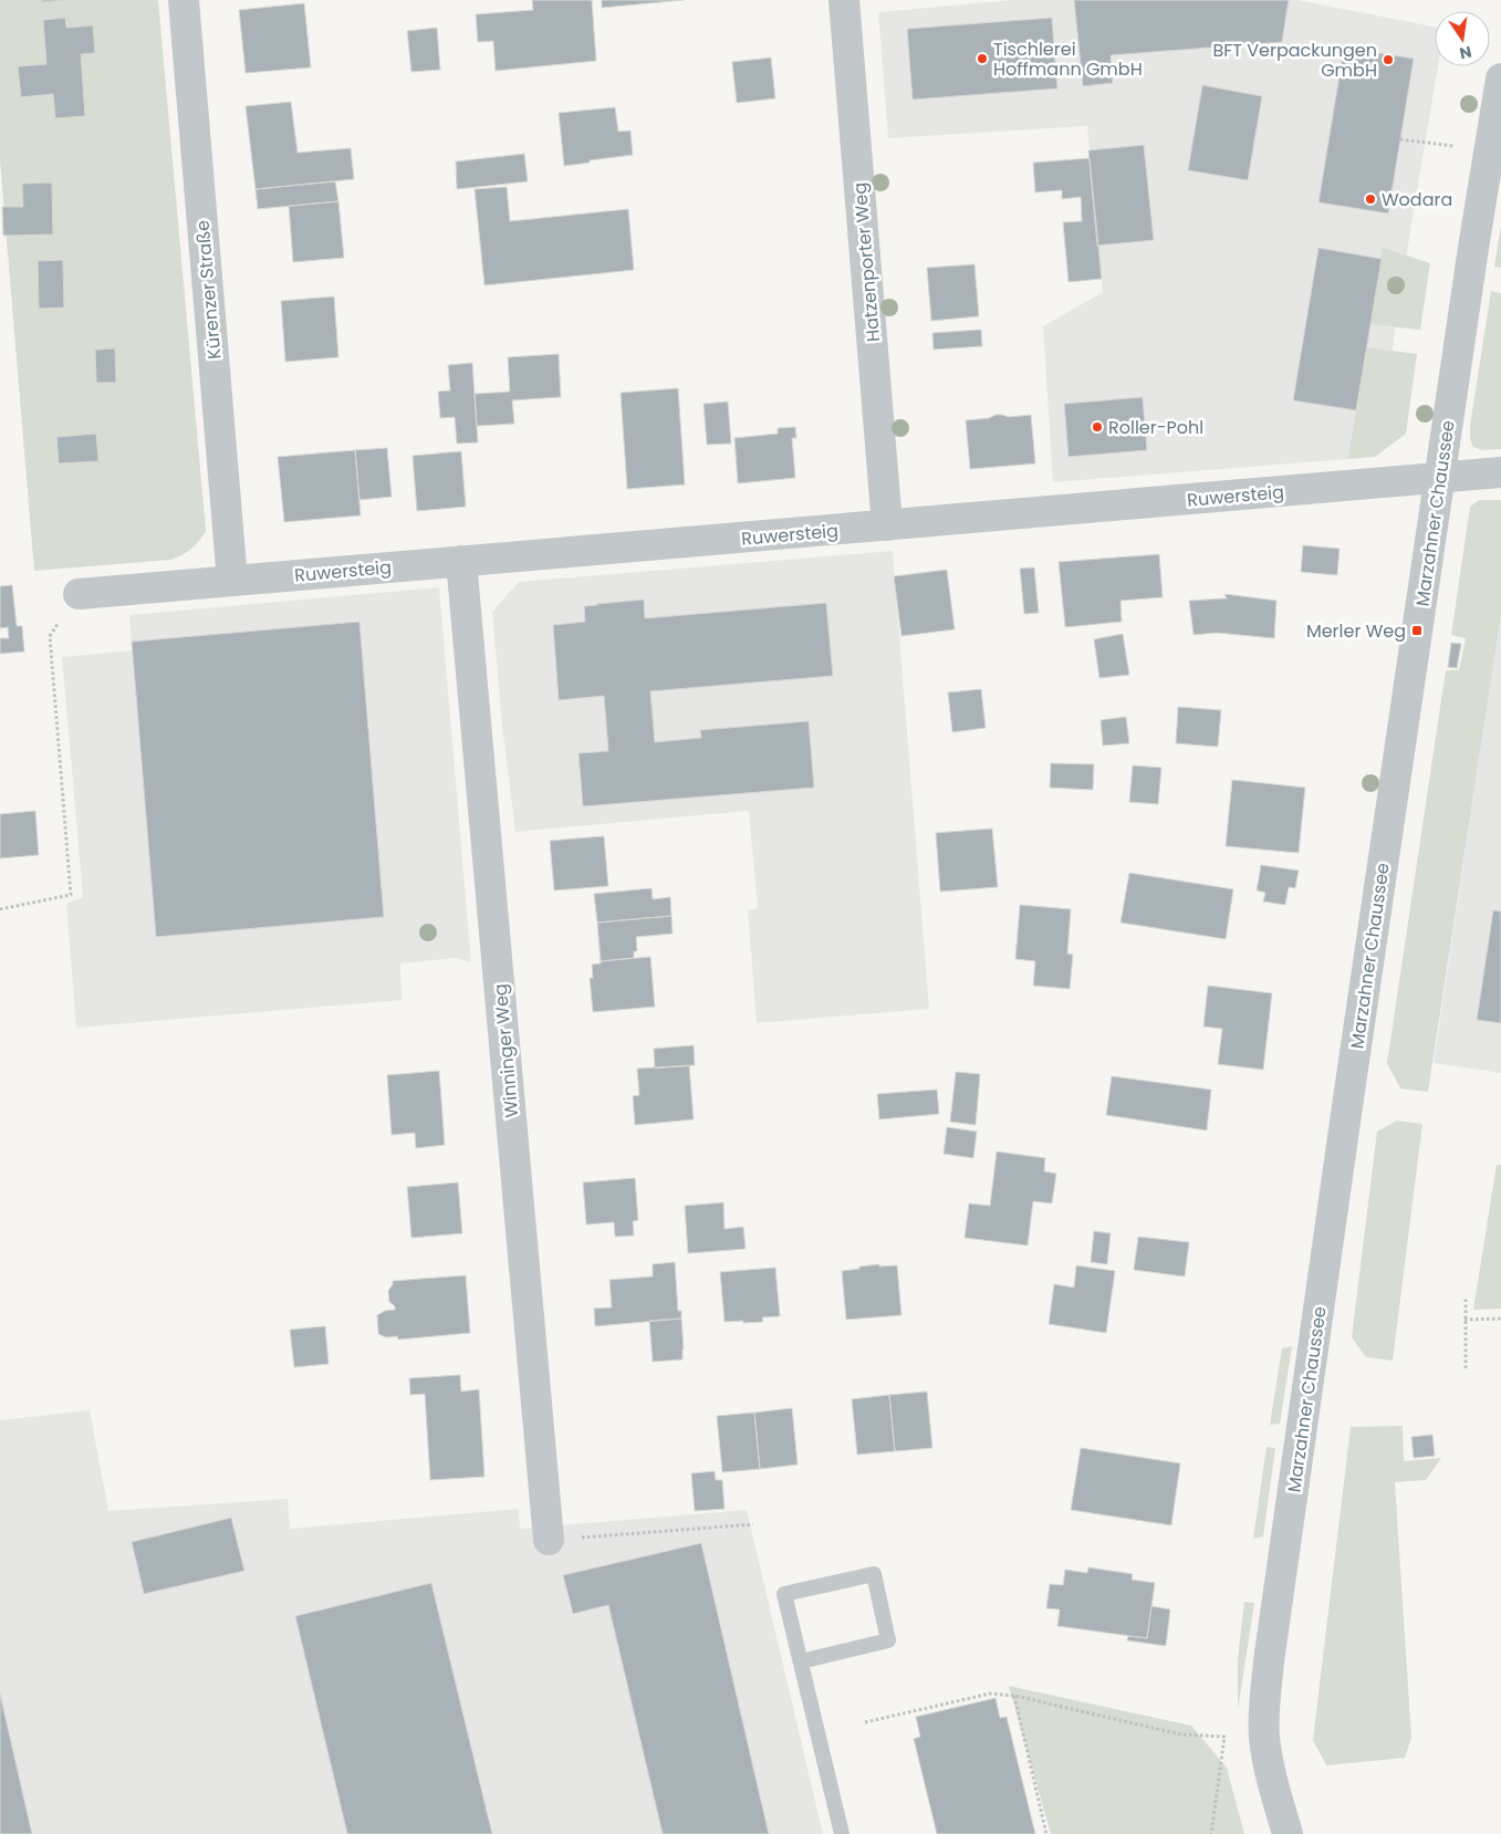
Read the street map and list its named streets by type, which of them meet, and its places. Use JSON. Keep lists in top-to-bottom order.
{
  "streets": {
    "street": [
      "Hatzenporter Weg",
      "Kürenzer Straße",
      "Ruwersteig",
      "Marzahner Chaussee",
      "Winninger Weg"
    ]
  },
  "crossings": [
    ["Hatzenporter Weg", "Ruwersteig"],
    ["Kürenzer Straße", "Ruwersteig"],
    ["Ruwersteig", "Marzahner Chaussee"],
    ["Ruwersteig", "Winninger Weg"]
  ],
  "places": {
    "other": [
      "Tischlerei Hoffmann GmbH",
      "BFT Verpackungen GmbH",
      "Wodara",
      "Roller-Pohl"
    ],
    "transit": ["Merler Weg"]
  },
  "north": "bottom"
}
